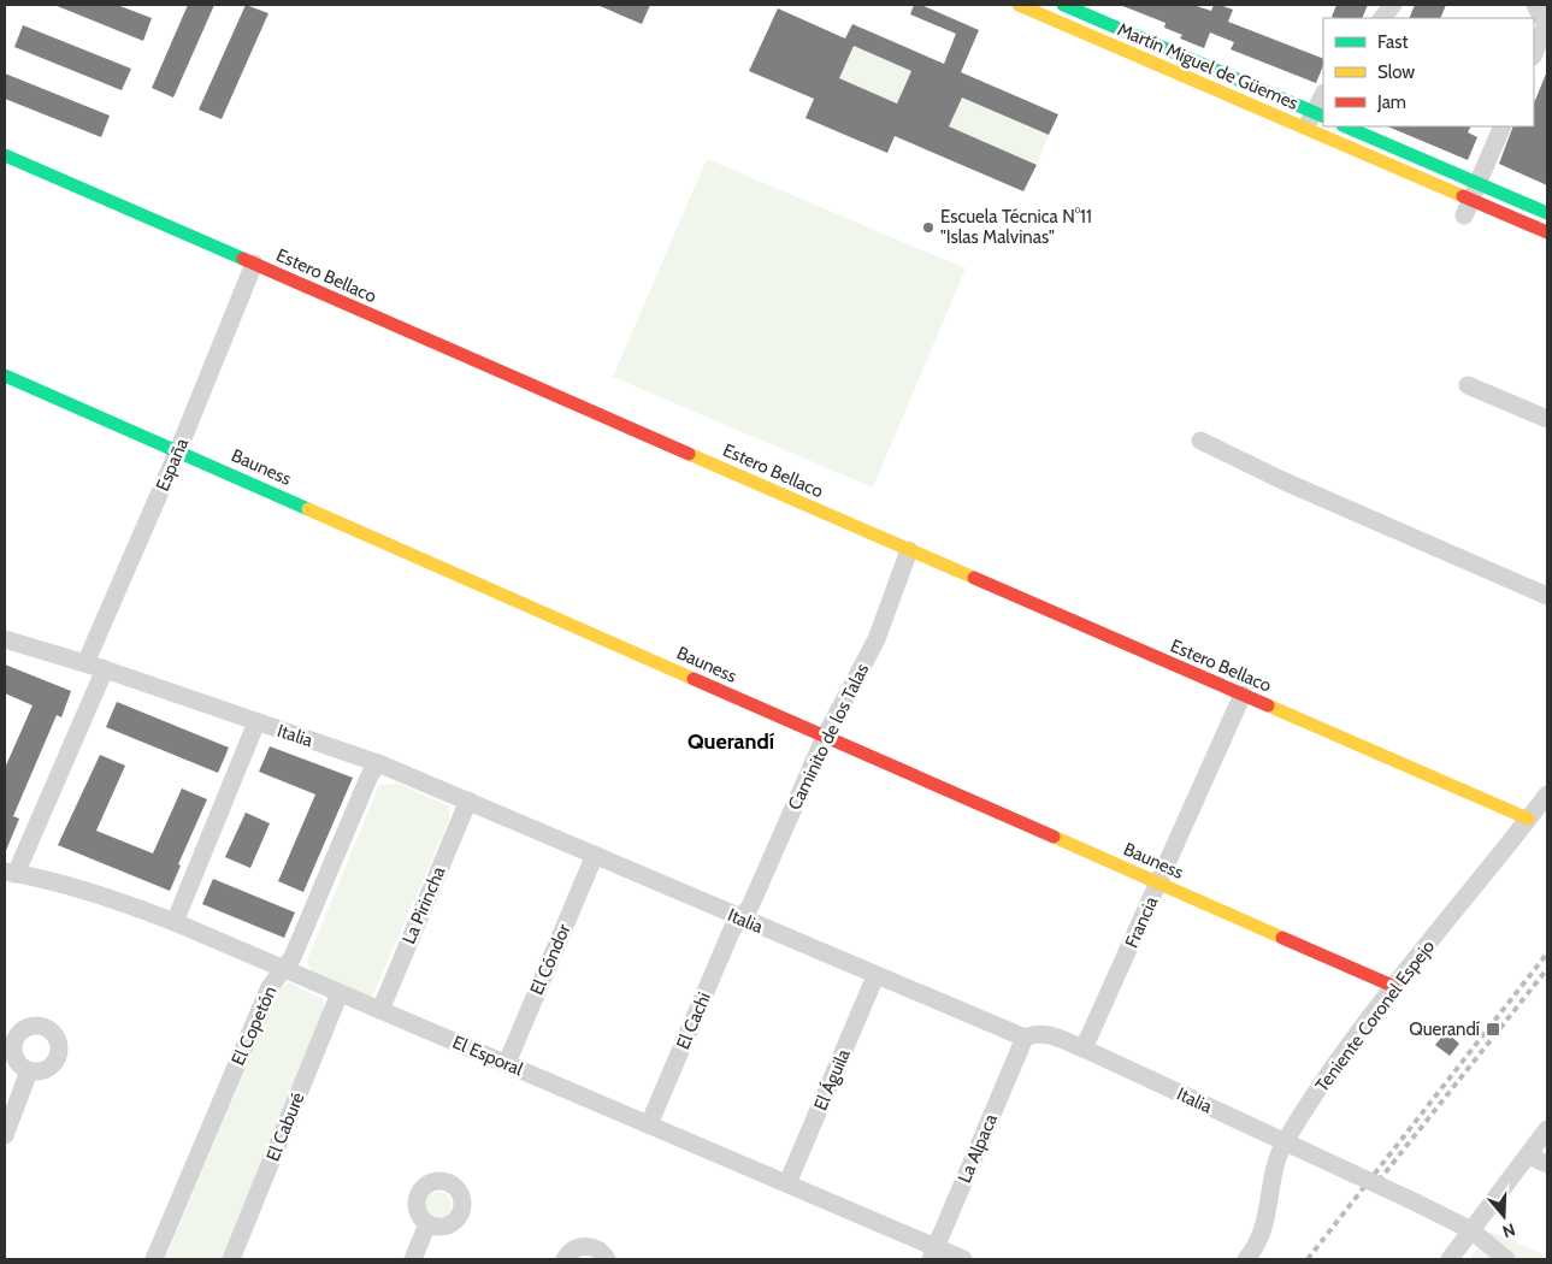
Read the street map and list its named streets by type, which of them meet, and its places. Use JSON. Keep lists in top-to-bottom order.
{
  "streets": {
    "street": [
      "Martín Miguel de Güemes",
      "Estero Bellaco",
      "España",
      "Bauness",
      "Italia",
      "Caminito de los Talas",
      "La Pirincha",
      "Francia",
      "El Cóndor",
      "Teniente Coronel Espejo",
      "El Cachi",
      "El Copetón",
      "El Esporal",
      "El Águila",
      "El Caburé",
      "La Alpaca"
    ]
  },
  "crossings": [
    ["Estero Bellaco", "España"],
    ["Estero Bellaco", "Caminito de los Talas"],
    ["Estero Bellaco", "Francia"],
    ["Estero Bellaco", "Teniente Coronel Espejo"],
    ["España", "Bauness"],
    ["España", "Italia"],
    ["Bauness", "Caminito de los Talas"],
    ["Bauness", "Francia"],
    ["Bauness", "Teniente Coronel Espejo"],
    ["Italia", "Caminito de los Talas"],
    ["Italia", "La Pirincha"],
    ["Italia", "Francia"],
    ["Italia", "El Cóndor"],
    ["Italia", "Teniente Coronel Espejo"],
    ["Italia", "El Cachi"],
    ["Italia", "El Copetón"],
    ["Italia", "El Águila"],
    ["Italia", "La Alpaca"],
    ["Caminito de los Talas", "El Cachi"],
    ["La Pirincha", "El Esporal"],
    ["El Cóndor", "El Esporal"],
    ["El Cachi", "El Esporal"],
    ["El Copetón", "El Esporal"],
    ["El Esporal", "El Águila"],
    ["El Esporal", "El Caburé"],
    ["El Esporal", "La Alpaca"]
  ],
  "districts": ["Querandí"],
  "places": {
    "other": ["Escuela Técnica N°11 \"Islas Malvinas\""],
    "transit": ["Querandí"]
  },
  "legend": ["Fast", "Slow", "Jam"],
  "north": "bottom"
}
